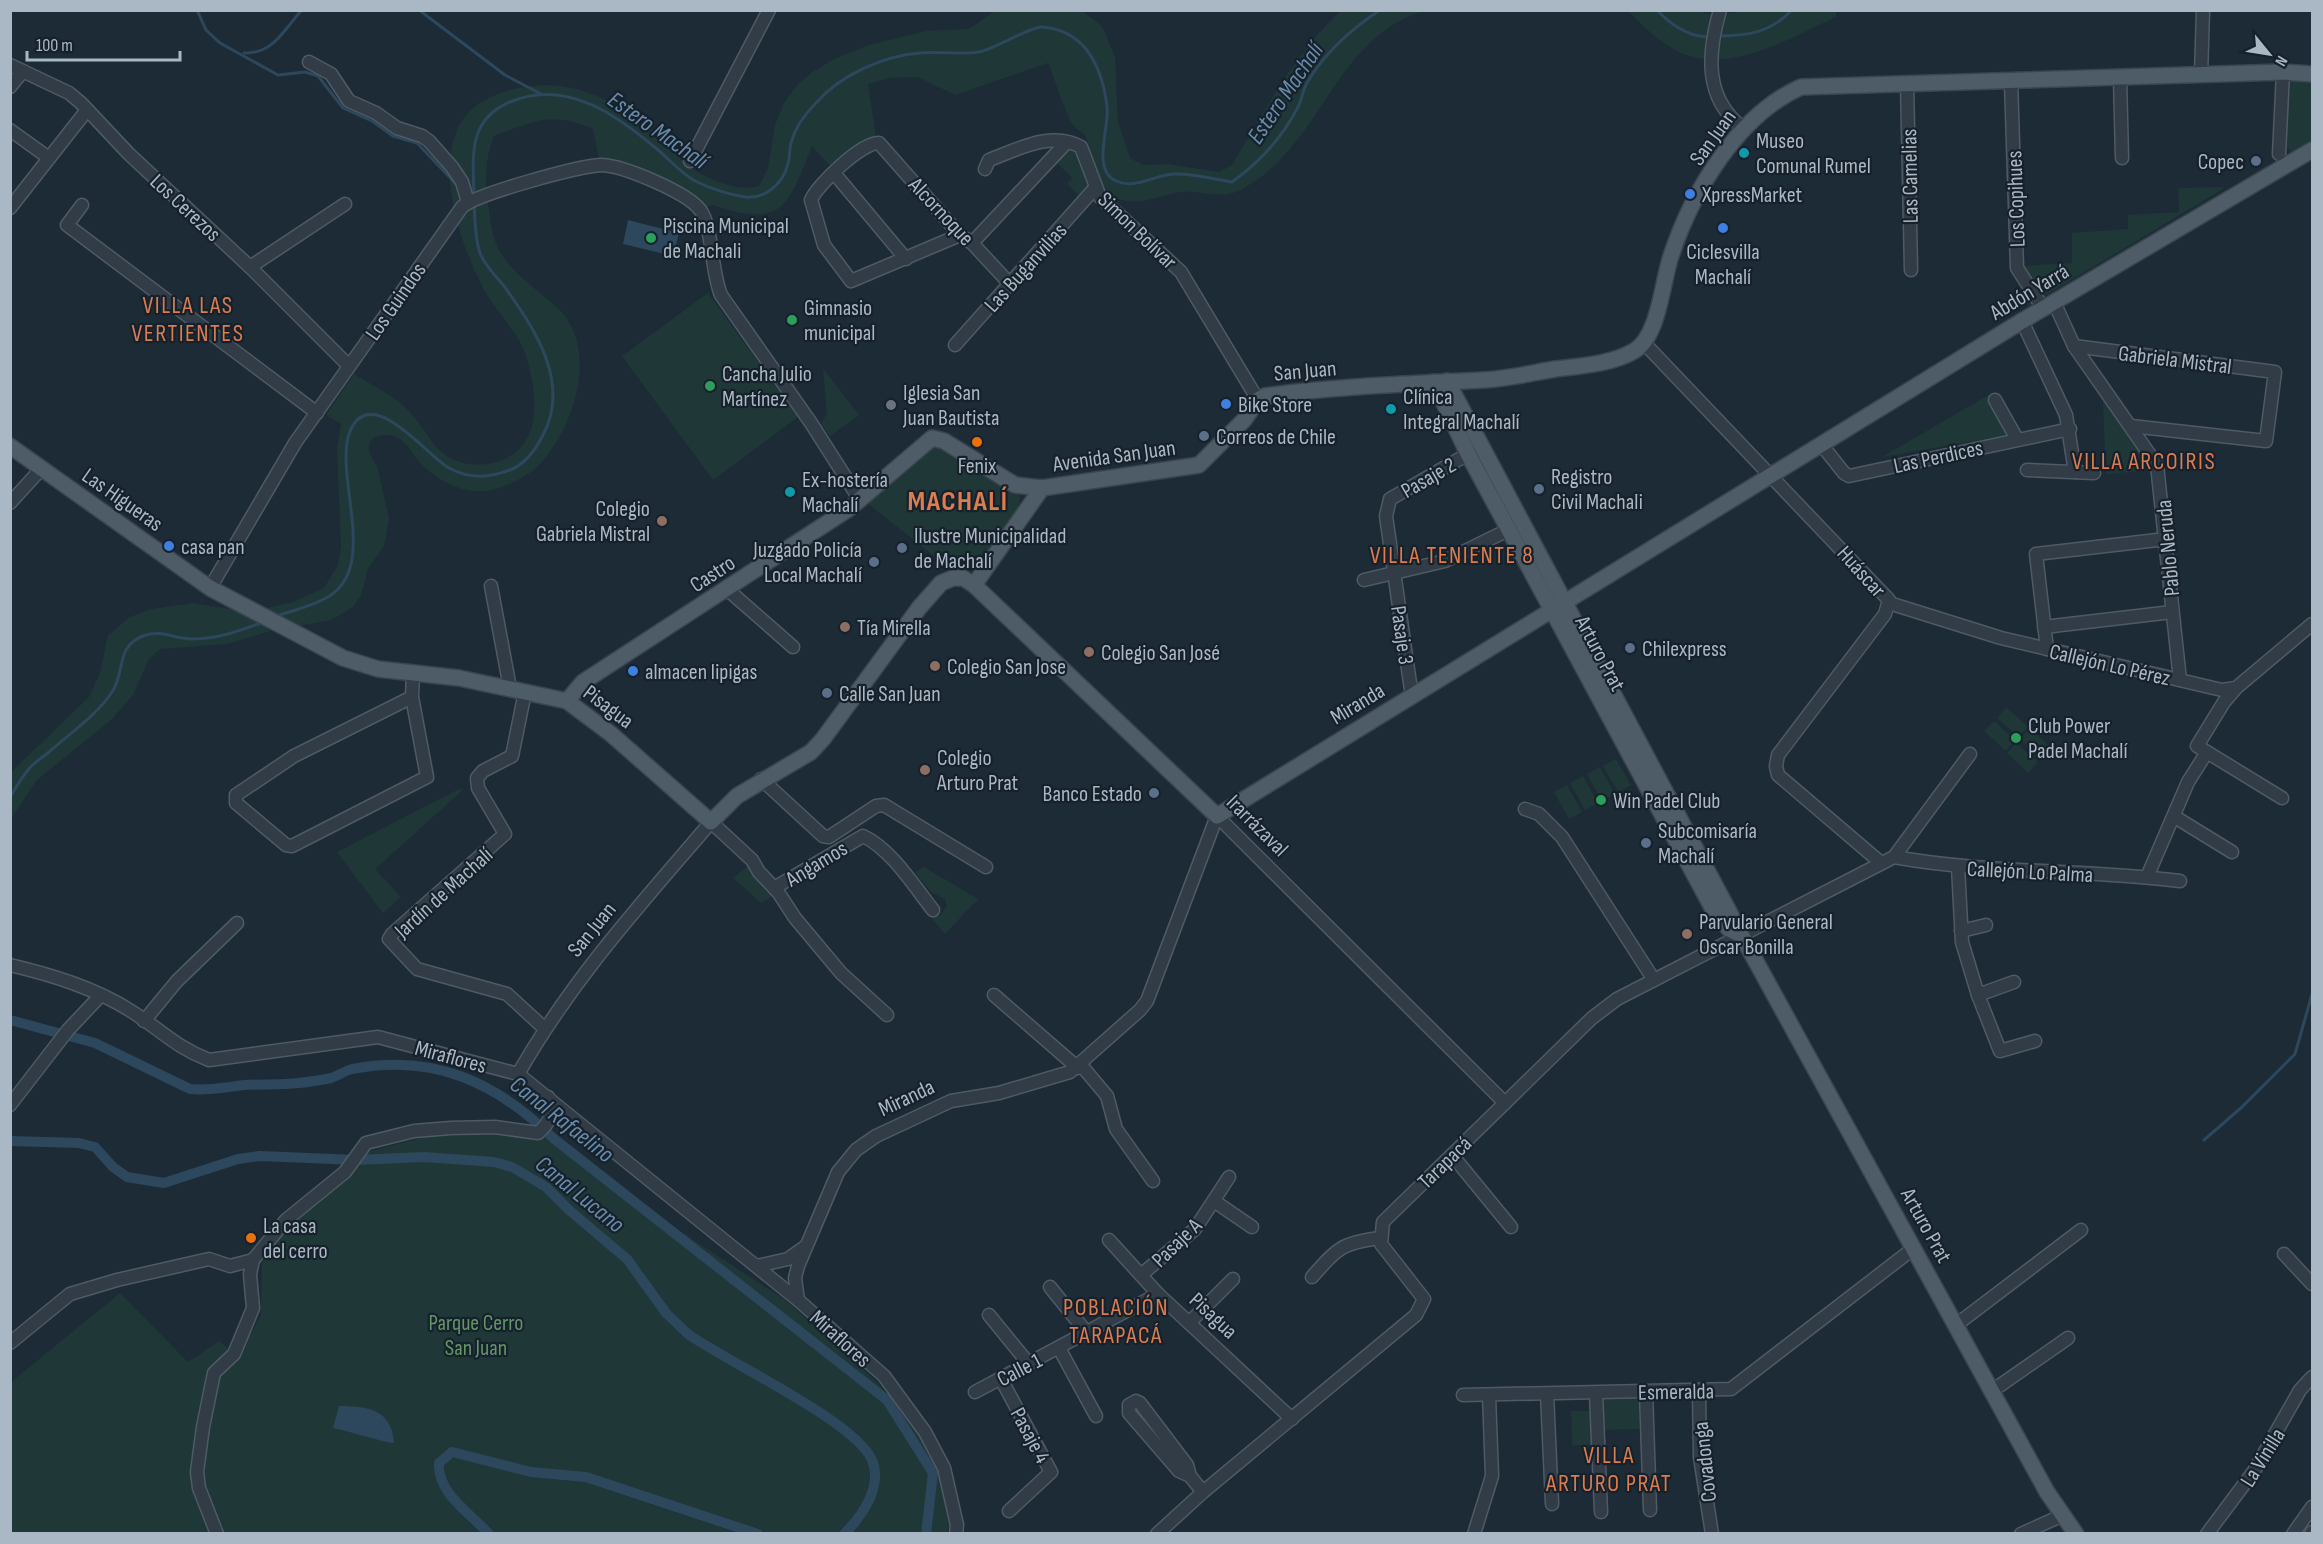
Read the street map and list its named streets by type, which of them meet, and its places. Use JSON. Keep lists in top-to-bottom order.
{
  "streets": {
    "main road": [
      "San Juan",
      "Abdón Yarrá",
      "Avenida San Juan",
      "Las Higueras",
      "Castro",
      "Arturo Prat",
      "Miranda",
      "Pisagua",
      "Irarrázaval"
    ],
    "street": [
      "Las Camelias",
      "Los Copihues",
      "Los Cerezos",
      "Alcornoque",
      "Simon Bolívar",
      "Las Buganvilias",
      "Los Guindos",
      "Gabriela Mistral",
      "Las Perdices",
      "Pasaje 2",
      "Pablo Neruda",
      "Huáscar",
      "Pasaje 3",
      "Callejón Lo Pérez",
      "Angamos",
      "Callejón Lo Palma",
      "Jardín de Machalí",
      "Miraflores",
      "Tarapacá",
      "Pasaje A",
      "Calle 1",
      "Esmeralda",
      "Pasaje 4",
      "La Vinilla",
      "Covadonga"
    ]
  },
  "crossings": [
    ["San Juan", "Las Camelias"],
    ["San Juan", "Los Copihues"],
    ["San Juan", "Simon Bolívar"],
    ["San Juan", "Avenida San Juan"],
    ["San Juan", "Huáscar"],
    ["San Juan", "Arturo Prat"],
    ["San Juan", "Pisagua"],
    ["San Juan", "Jardín de Machalí"],
    ["San Juan", "Miraflores"],
    ["Los Copihues", "Abdón Yarrá"],
    ["Los Copihues", "Pablo Neruda"],
    ["Los Cerezos", "Los Guindos"],
    ["Alcornoque", "Las Buganvilias"],
    ["Simon Bolívar", "Las Buganvilias"],
    ["Simon Bolívar", "Avenida San Juan"],
    ["Abdón Yarrá", "Las Perdices"],
    ["Abdón Yarrá", "Pablo Neruda"],
    ["Abdón Yarrá", "Huáscar"],
    ["Abdón Yarrá", "Miranda"],
    ["Los Guindos", "Las Higueras"],
    ["Los Guindos", "Pisagua"],
    ["Gabriela Mistral", "Pablo Neruda"],
    ["Avenida San Juan", "Castro"],
    ["Avenida San Juan", "Irarrázaval"],
    ["Pasaje 2", "Pasaje 3"],
    ["Pasaje 2", "Arturo Prat"],
    ["Las Higueras", "Pisagua"],
    ["Pablo Neruda", "Callejón Lo Pérez"],
    ["Huáscar", "Callejón Lo Pérez"],
    ["Huáscar", "Miranda"],
    ["Huáscar", "Callejón Lo Palma"],
    ["Huáscar", "Tarapacá"],
    ["Castro", "Pisagua"],
    ["Pasaje 3", "Miranda"],
    ["Arturo Prat", "Miranda"],
    ["Arturo Prat", "Tarapacá"],
    ["Arturo Prat", "Esmeralda"],
    ["Miranda", "Irarrázaval"],
    ["Miranda", "Miraflores"],
    ["Pisagua", "Angamos"],
    ["Pisagua", "Jardín de Machalí"],
    ["Pisagua", "Pasaje A"],
    ["Pisagua", "Calle 1"],
    ["Irarrázaval", "Tarapacá"],
    ["Callejón Lo Palma", "Tarapacá"],
    ["Calle 1", "Pasaje 4"],
    ["Esmeralda", "Covadonga"]
  ],
  "districts": [
    "VILLA LAS VERTIENTES",
    "VILLA ARCOIRIS",
    "MACHALÍ",
    "VILLA TENIENTE 8",
    "POBLACIÓN TARAPACÁ",
    "VILLA ARTURO PRAT"
  ],
  "water": ["Estero Machalí", "Canal Rafaelino", "Canal Lucano"],
  "parks": ["Parque Cerro San Juan"],
  "places": [
    "Museo Comunal Rumel",
    "Copec",
    "XpressMarket",
    "Ciclesvilla Machalí",
    "Piscina Municipal de Machali",
    "Gimnasio municipal",
    "Cancha Julio Martínez",
    "Bike Store",
    "Iglesia San Juan Bautista",
    "Clínica Integral Machalí",
    "Correos de Chile",
    "Fenix",
    "Registro Civil Machali",
    "Ex-hostería Machalí",
    "Colegio Gabriela Mistral",
    "casa pan",
    "Ilustre Municipalidad de Machalí",
    "Juzgado Policía Local Machalí",
    "Tía Mirella",
    "Chilexpress",
    "Colegio San José",
    "Colegio San Jose",
    "almacen lipigas",
    "Calle San Juan",
    "Club Power Padel Machalí",
    "Colegio Arturo Prat",
    "Banco Estado",
    "Win Padel Club",
    "Subcomisaría Machalí",
    "Parvulario General Oscar Bonilla",
    "La casa del cerro"
  ],
  "scale_bar": "100 m",
  "north": "bottom right"
}
